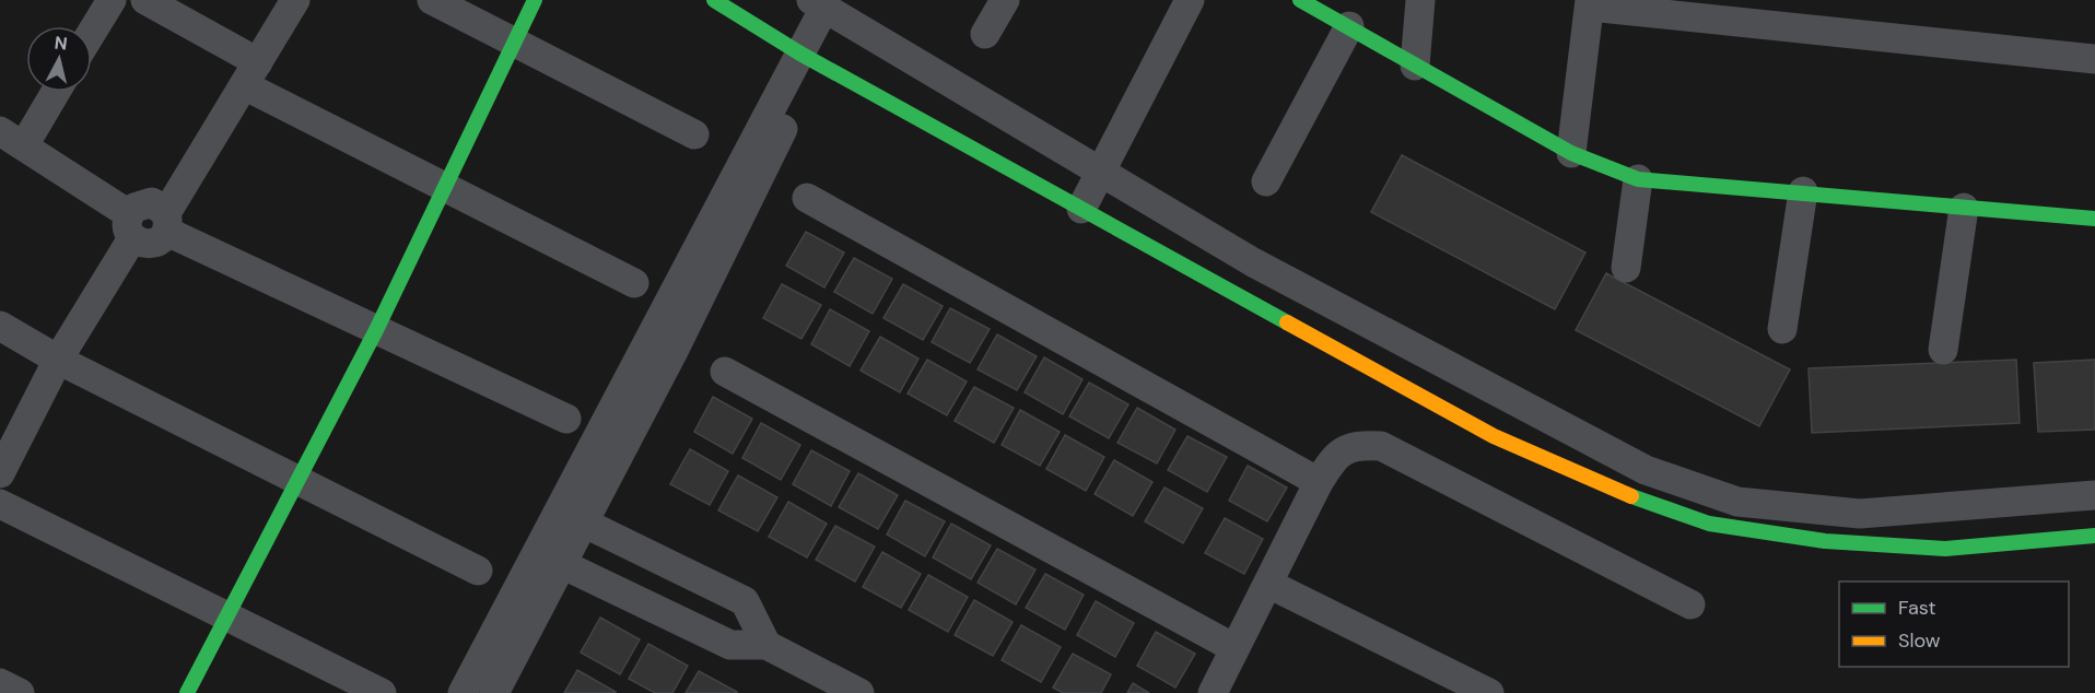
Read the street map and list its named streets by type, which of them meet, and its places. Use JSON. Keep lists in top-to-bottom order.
{
  "legend": ["Fast", "Slow"],
  "north": "top"
}
